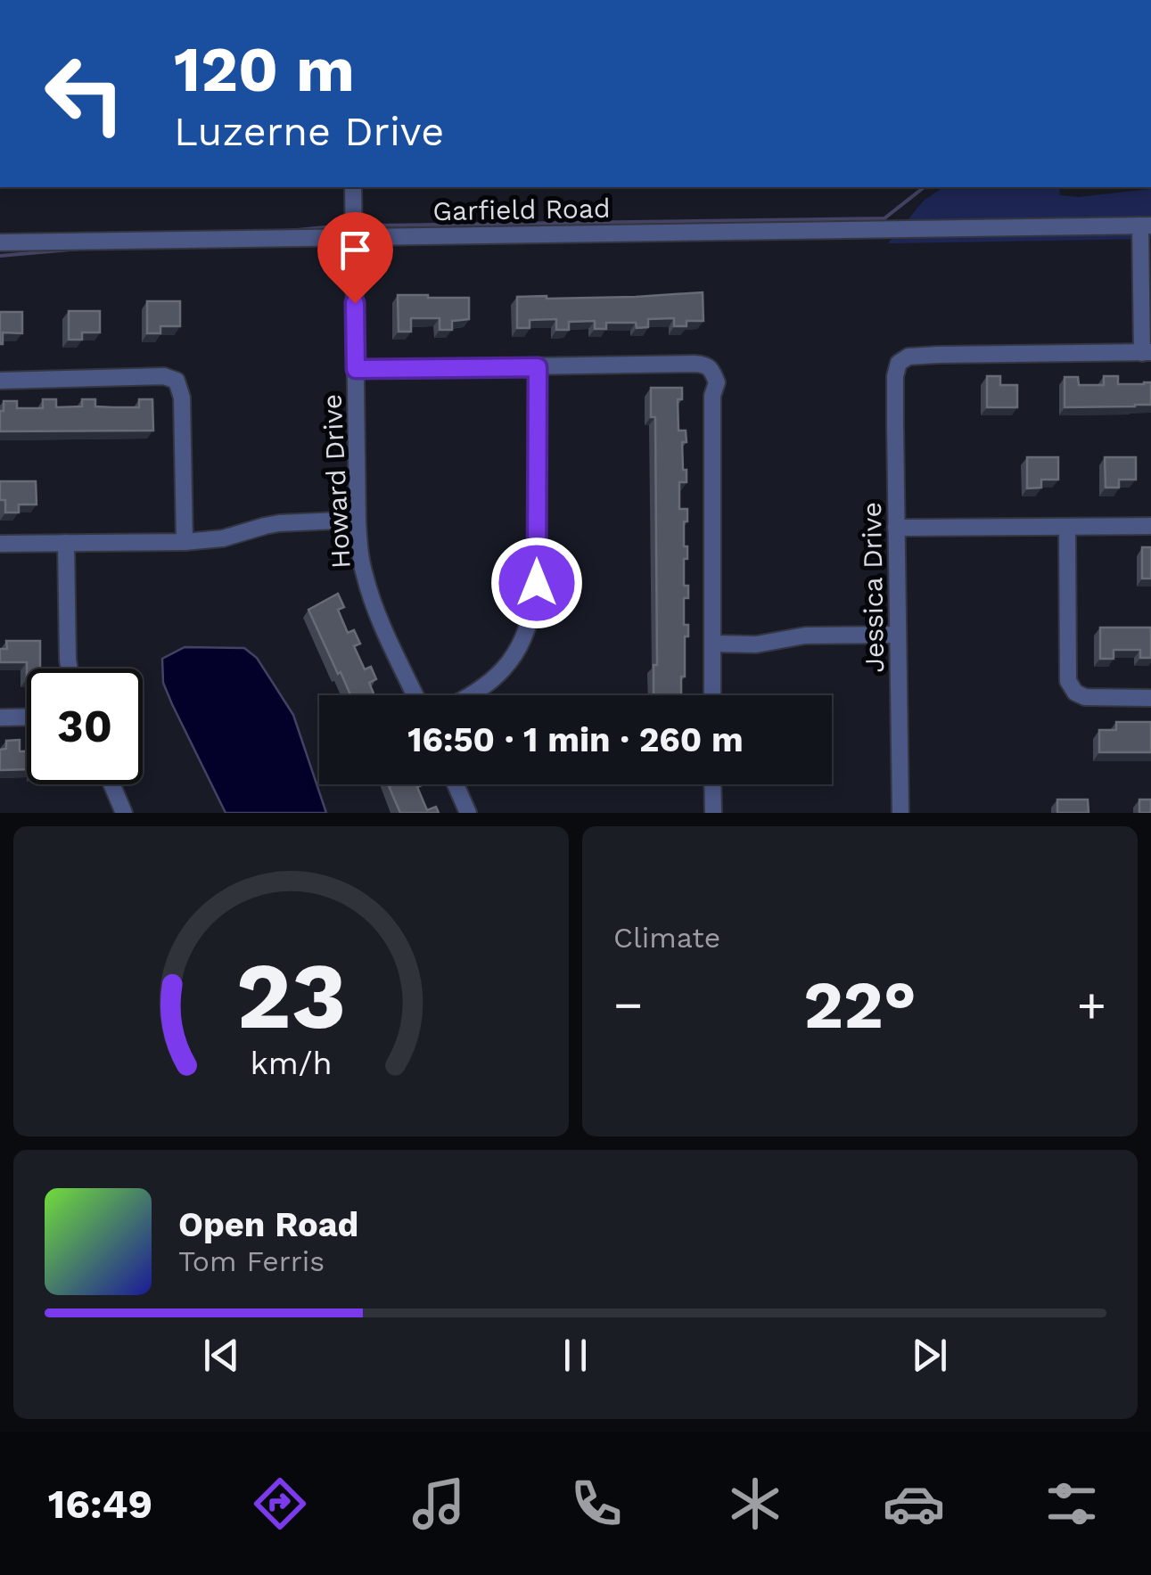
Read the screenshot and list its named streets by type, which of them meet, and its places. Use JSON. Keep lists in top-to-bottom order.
{
  "streets": {
    "street": ["Garfield Road", "Howard Drive", "Jessica Drive"]
  },
  "crossings": [
    ["Garfield Road", "Howard Drive"]
  ],
  "page": {
    "turn": ["120 m", "Luzerne Drive"],
    "limit": "30",
    "trip": "16:50 · 1 min · 260 m",
    "tile": "Climate",
    "heat": ["−", "22°", "+"],
    "song": ["Open Road", "Tom Ferris"],
    "tabs": "16:49",
    "gauge": ["23", "km/h"]
  }
}
